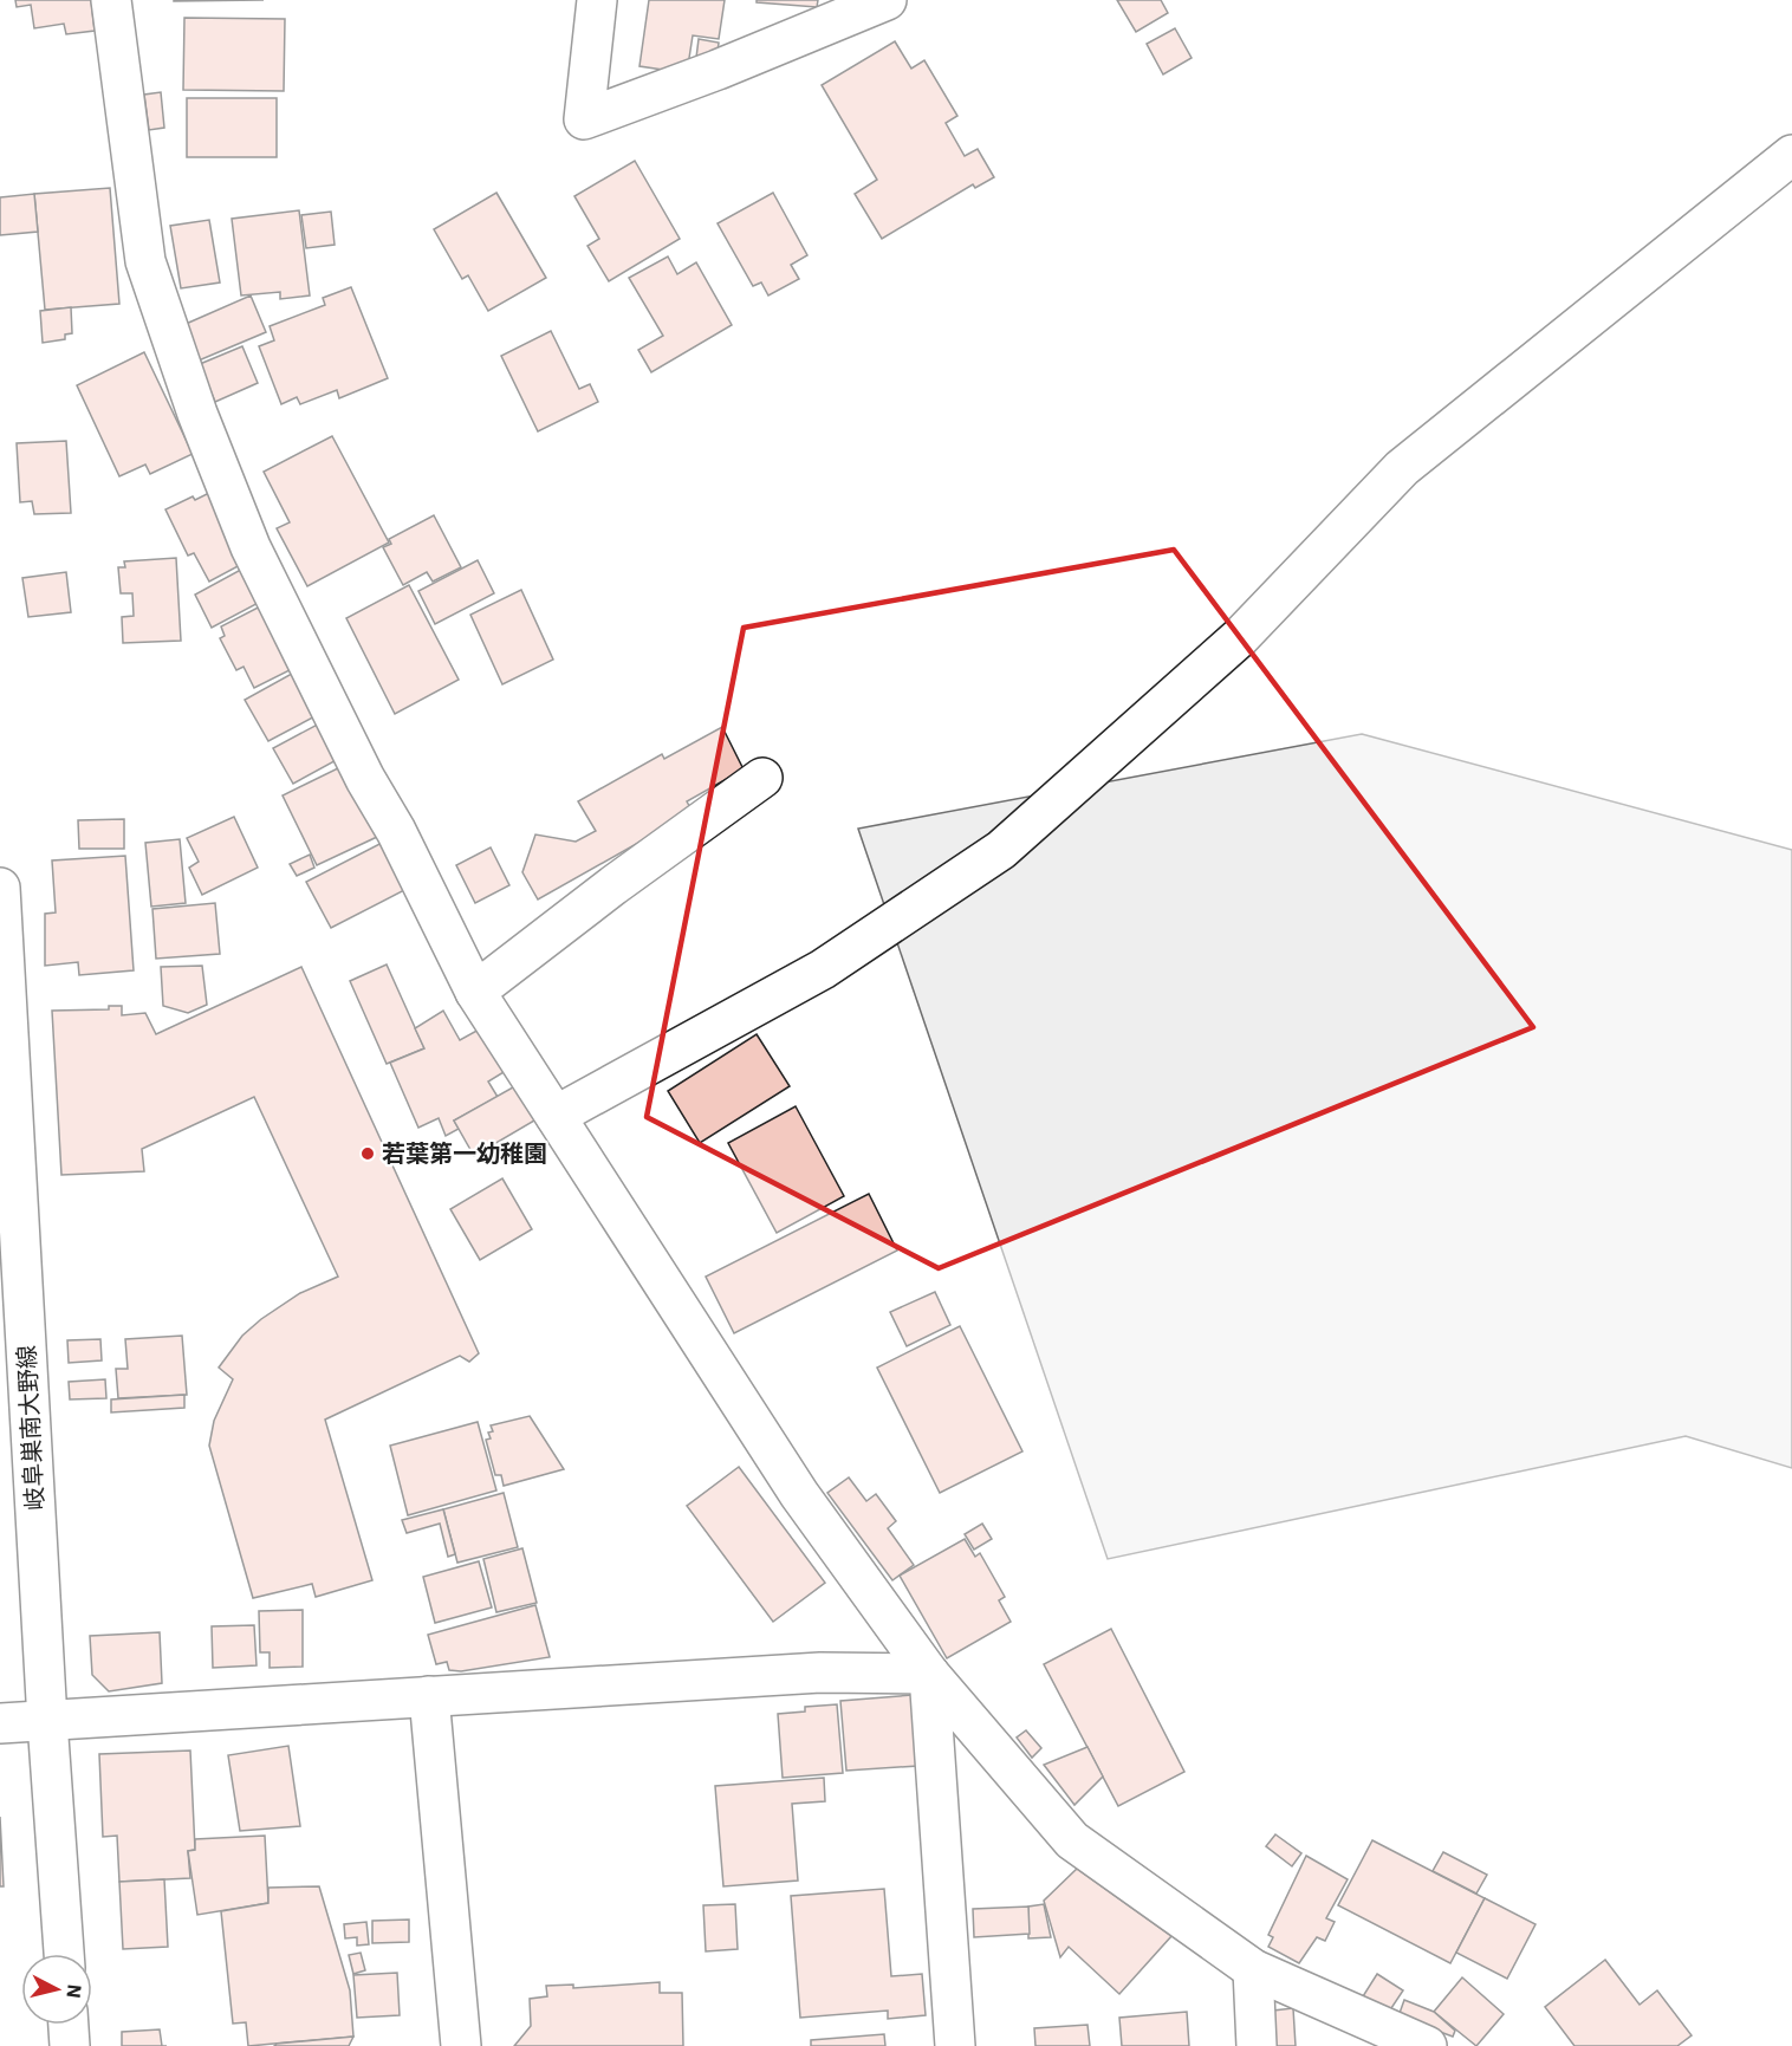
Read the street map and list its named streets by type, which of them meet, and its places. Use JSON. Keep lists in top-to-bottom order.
{
  "streets": {
    "street": ["岐阜巣南大野線"]
  },
  "places": ["若葉第一幼稚園"],
  "north": "right"
}
